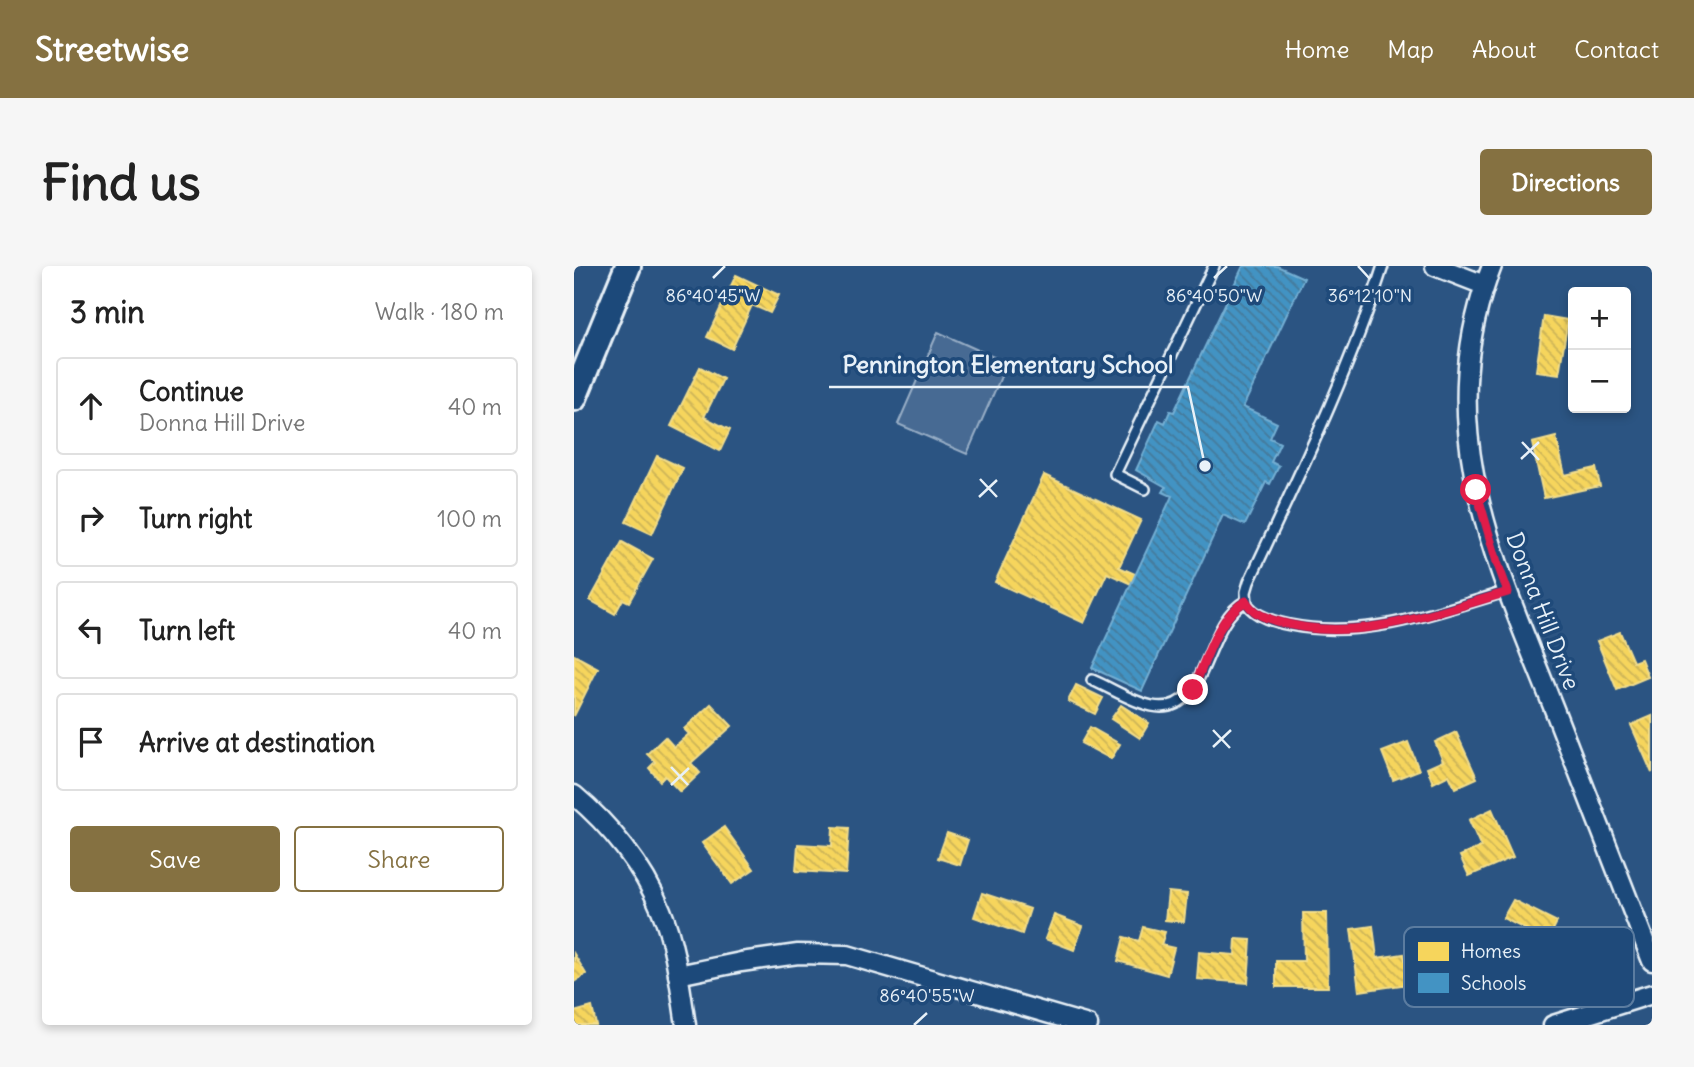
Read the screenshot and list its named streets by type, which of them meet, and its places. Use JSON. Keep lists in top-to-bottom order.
{
  "streets": {
    "street": ["Donna Hill Drive"]
  },
  "places": ["Pennington Elementary School"],
  "legend": ["Homes", "Schools"],
  "page": {
    "header": "Streetwise",
    "nav": [
      "Home",
      "Map",
      "About",
      "Contact"
    ],
    "buttons": [
      "Directions",
      ["Save", "Share"]
    ],
    "title": "Find us",
    "heading": ["3 min", "Walk · 180 m"],
    "map_buttons": ["+", "−"],
    "list": [
      ["Continue", "Donna Hill Drive", "40 m"],
      ["Turn right", "100 m"],
      ["Turn left", "40 m"],
      "Arrive at destination"
    ]
  },
  "coordinates": [
    "86°40'45\"W",
    "86°40'50\"W",
    "36°12'10\"N",
    "86°40'55\"W"
  ]
}
